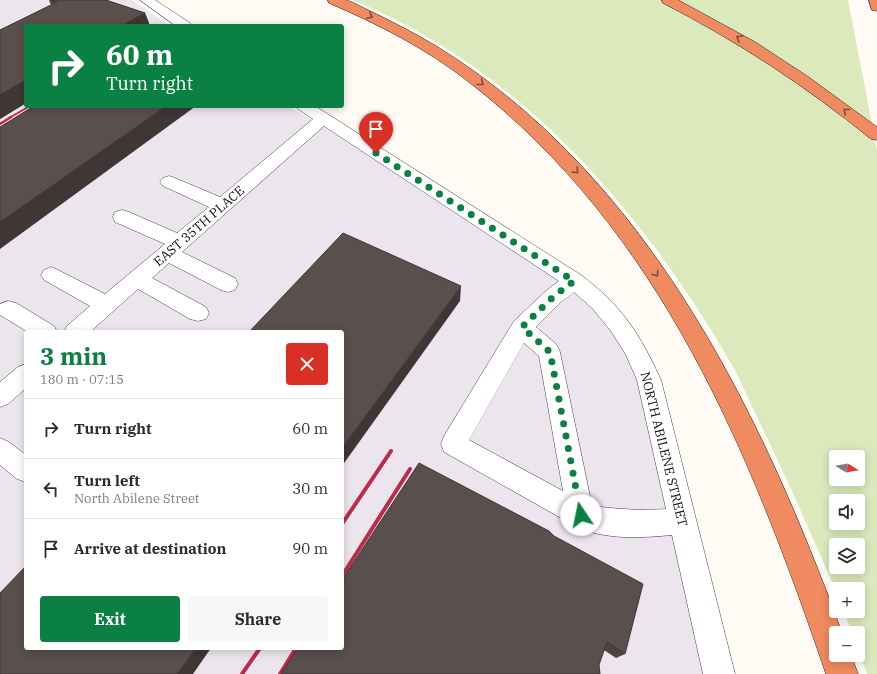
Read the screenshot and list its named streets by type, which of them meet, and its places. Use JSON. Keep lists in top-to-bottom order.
{
  "streets": {
    "street": ["EAST 35TH PLACE", "NORTH ABILENE STREET"]
  },
  "crossings": [
    ["EAST 35TH PLACE", "NORTH ABILENE STREET"]
  ],
  "north": "right",
  "page": {
    "turn": ["60 m", "Turn right"],
    "heading": ["3 min", "180 m · 07:15"],
    "list": [
      {
        "name": "Turn right",
        "value": "60 m"
      },
      {
        "name": "Turn left",
        "note": "North Abilene Street",
        "value": "30 m"
      },
      {
        "name": "Arrive at destination",
        "value": "90 m"
      }
    ],
    "map_buttons": ["+", "−"],
    "buttons": ["Exit", "Share"]
  }
}
